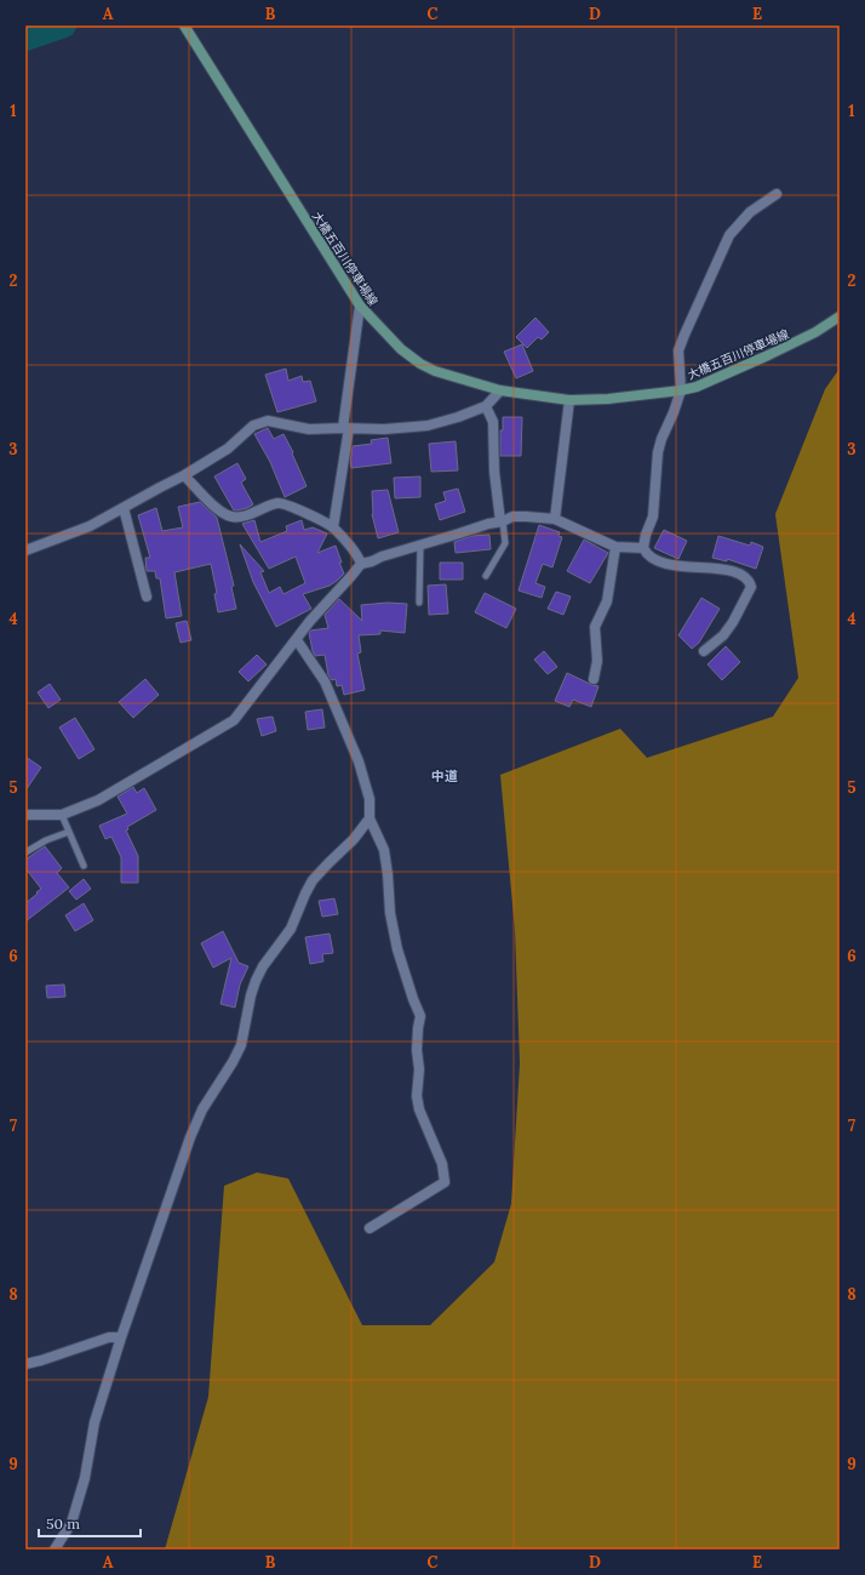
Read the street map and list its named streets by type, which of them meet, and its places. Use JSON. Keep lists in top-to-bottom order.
{
  "streets": {
    "main road": ["大橋五百川停車場線"]
  },
  "districts": ["中道"],
  "scale_bar": "50 m",
  "grid": {
    "columns": [
      "A",
      "B",
      "C",
      "D",
      "E"
    ],
    "rows": [
      "1",
      "2",
      "3",
      "4",
      "5",
      "6",
      "7",
      "8",
      "9"
    ]
  }
}
